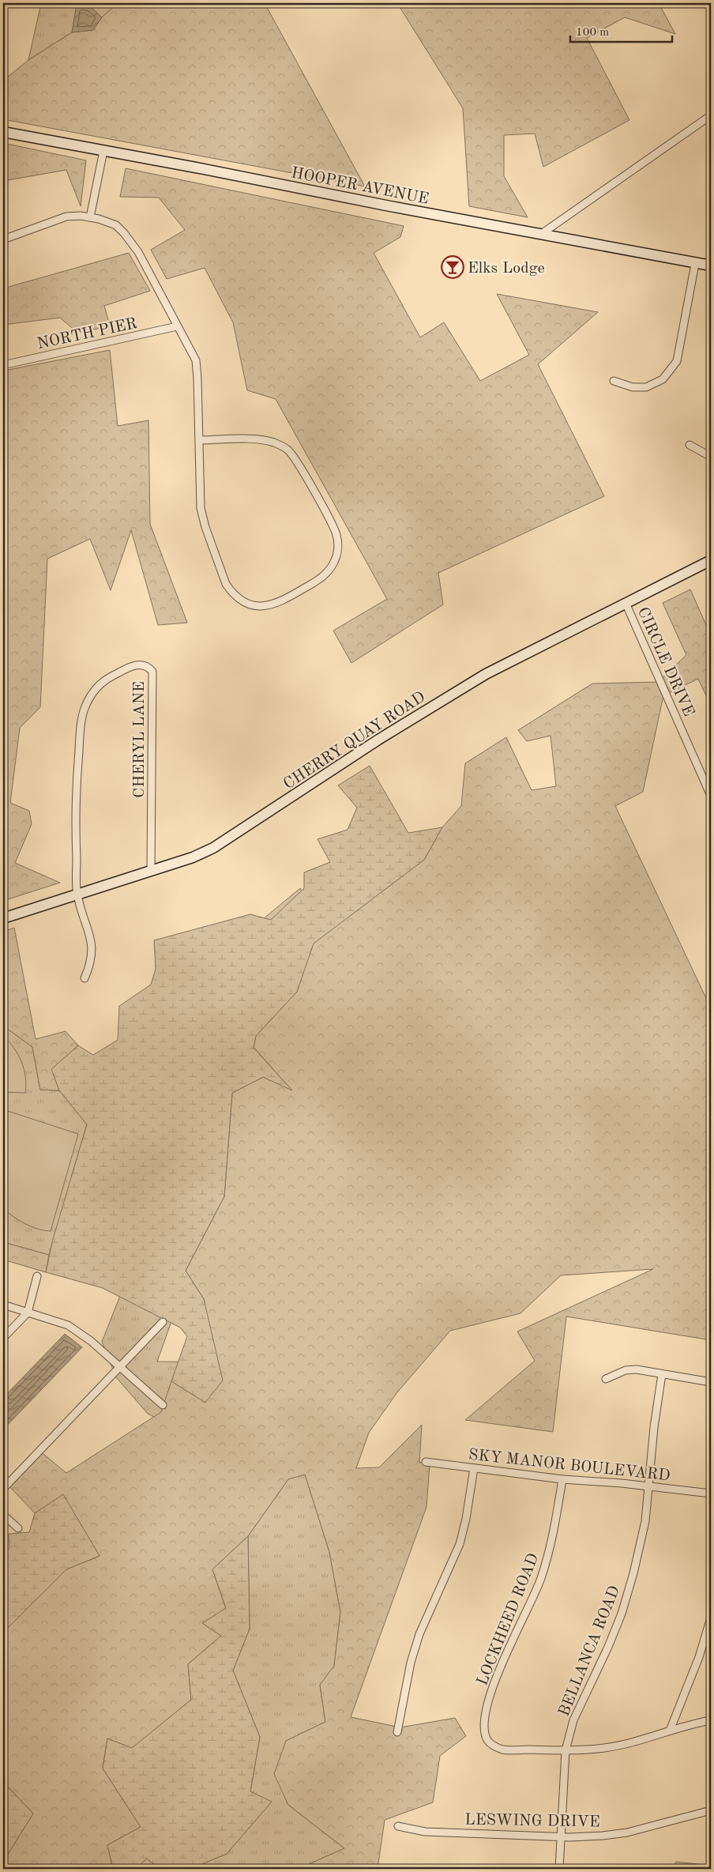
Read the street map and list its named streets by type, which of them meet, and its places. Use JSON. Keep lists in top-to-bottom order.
{
  "streets": {
    "street": [
      "HOOPER AVENUE",
      "NORTH PIER",
      "CIRCLE DRIVE",
      "CHERYL LANE",
      "CHERRY QUAY ROAD",
      "SKY MANOR BOULEVARD",
      "LOCKHEED ROAD",
      "BELLANCA ROAD",
      "LESWING DRIVE"
    ]
  },
  "crossings": [
    ["CIRCLE DRIVE", "CHERRY QUAY ROAD"],
    ["CHERYL LANE", "CHERRY QUAY ROAD"],
    ["SKY MANOR BOULEVARD", "LOCKHEED ROAD"],
    ["SKY MANOR BOULEVARD", "BELLANCA ROAD"],
    ["LOCKHEED ROAD", "BELLANCA ROAD"],
    ["BELLANCA ROAD", "LESWING DRIVE"]
  ],
  "places": {
    "bar": ["Elks Lodge"]
  },
  "scale_bar": "100 m"
}
